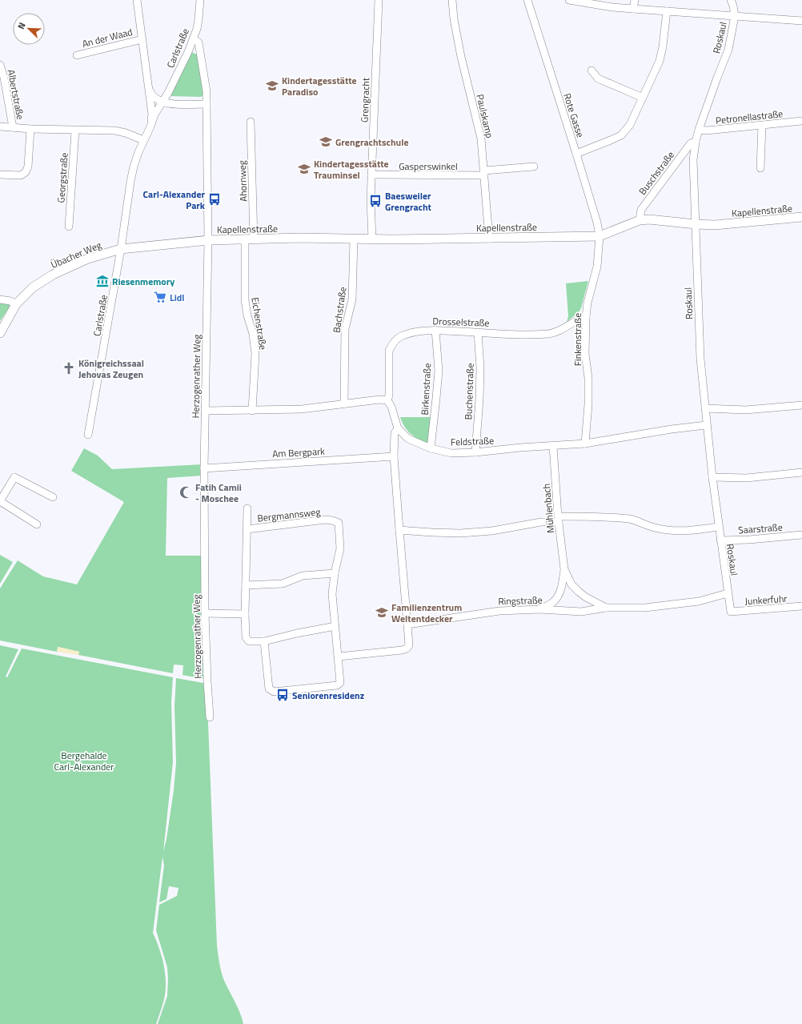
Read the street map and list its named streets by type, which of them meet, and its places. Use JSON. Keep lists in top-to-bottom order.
{
  "streets": {
    "street": [
      "An der Waad",
      "Roskaul",
      "Carlstraße",
      "Albertstraße",
      "Grengracht",
      "Rote Gasse",
      "Paulskamp",
      "Petronellastraße",
      "Gasperswinkel",
      "Buschstraße",
      "Georgstraße",
      "Ahornweg",
      "Kapellenstraße",
      "Übacher Weg",
      "Bachstraße",
      "Drosselstraße",
      "Eichenstraße",
      "Finkenstraße",
      "Herzogenrather Weg",
      "Birkenstraße",
      "Buchenstraße",
      "Feldstraße",
      "Am Bergpark",
      "Mühlenbach",
      "Bergmannsweg",
      "Saarstraße",
      "Junkerfuhr",
      "Ringstraße"
    ]
  },
  "crossings": [
    ["An der Waad", "Carlstraße"],
    ["Roskaul", "Petronellastraße"],
    ["Roskaul", "Buschstraße"],
    ["Roskaul", "Kapellenstraße"],
    ["Roskaul", "Feldstraße"],
    ["Roskaul", "Saarstraße"],
    ["Roskaul", "Junkerfuhr"],
    ["Roskaul", "Ringstraße"],
    ["Carlstraße", "Übacher Weg"],
    ["Carlstraße", "Herzogenrather Weg"],
    ["Grengracht", "Gasperswinkel"],
    ["Grengracht", "Kapellenstraße"],
    ["Rote Gasse", "Kapellenstraße"],
    ["Rote Gasse", "Finkenstraße"],
    ["Paulskamp", "Gasperswinkel"],
    ["Paulskamp", "Kapellenstraße"],
    ["Buschstraße", "Kapellenstraße"],
    ["Ahornweg", "Kapellenstraße"],
    ["Ahornweg", "Eichenstraße"],
    ["Kapellenstraße", "Übacher Weg"],
    ["Kapellenstraße", "Bachstraße"],
    ["Kapellenstraße", "Eichenstraße"],
    ["Kapellenstraße", "Finkenstraße"],
    ["Kapellenstraße", "Herzogenrather Weg"],
    ["Übacher Weg", "Herzogenrather Weg"],
    ["Drosselstraße", "Finkenstraße"],
    ["Drosselstraße", "Birkenstraße"],
    ["Drosselstraße", "Buchenstraße"],
    ["Drosselstraße", "Feldstraße"],
    ["Finkenstraße", "Feldstraße"],
    ["Herzogenrather Weg", "Am Bergpark"],
    ["Birkenstraße", "Feldstraße"],
    ["Buchenstraße", "Feldstraße"],
    ["Feldstraße", "Mühlenbach"],
    ["Mühlenbach", "Ringstraße"]
  ],
  "parks": ["Bergehalde Carl-Alexander"],
  "places": {
    "school or university": [
      "Kindertagesstätte Paradiso",
      "Grengrachtschule",
      "Kindertagesstätte Trauminsel",
      "Familienzentrum Weltentdecker"
    ],
    "bus stop": ["Carl-Alexander Park", "Baesweiler Grengracht", "Seniorenresidenz"],
    "museum": ["Riesenmemory"],
    "supermarket": ["Lidl"],
    "church": ["Königreichssaal Jehovas Zeugen"],
    "mosque": ["Fatih Camii - Moschee"]
  },
  "north": "top left"
}
